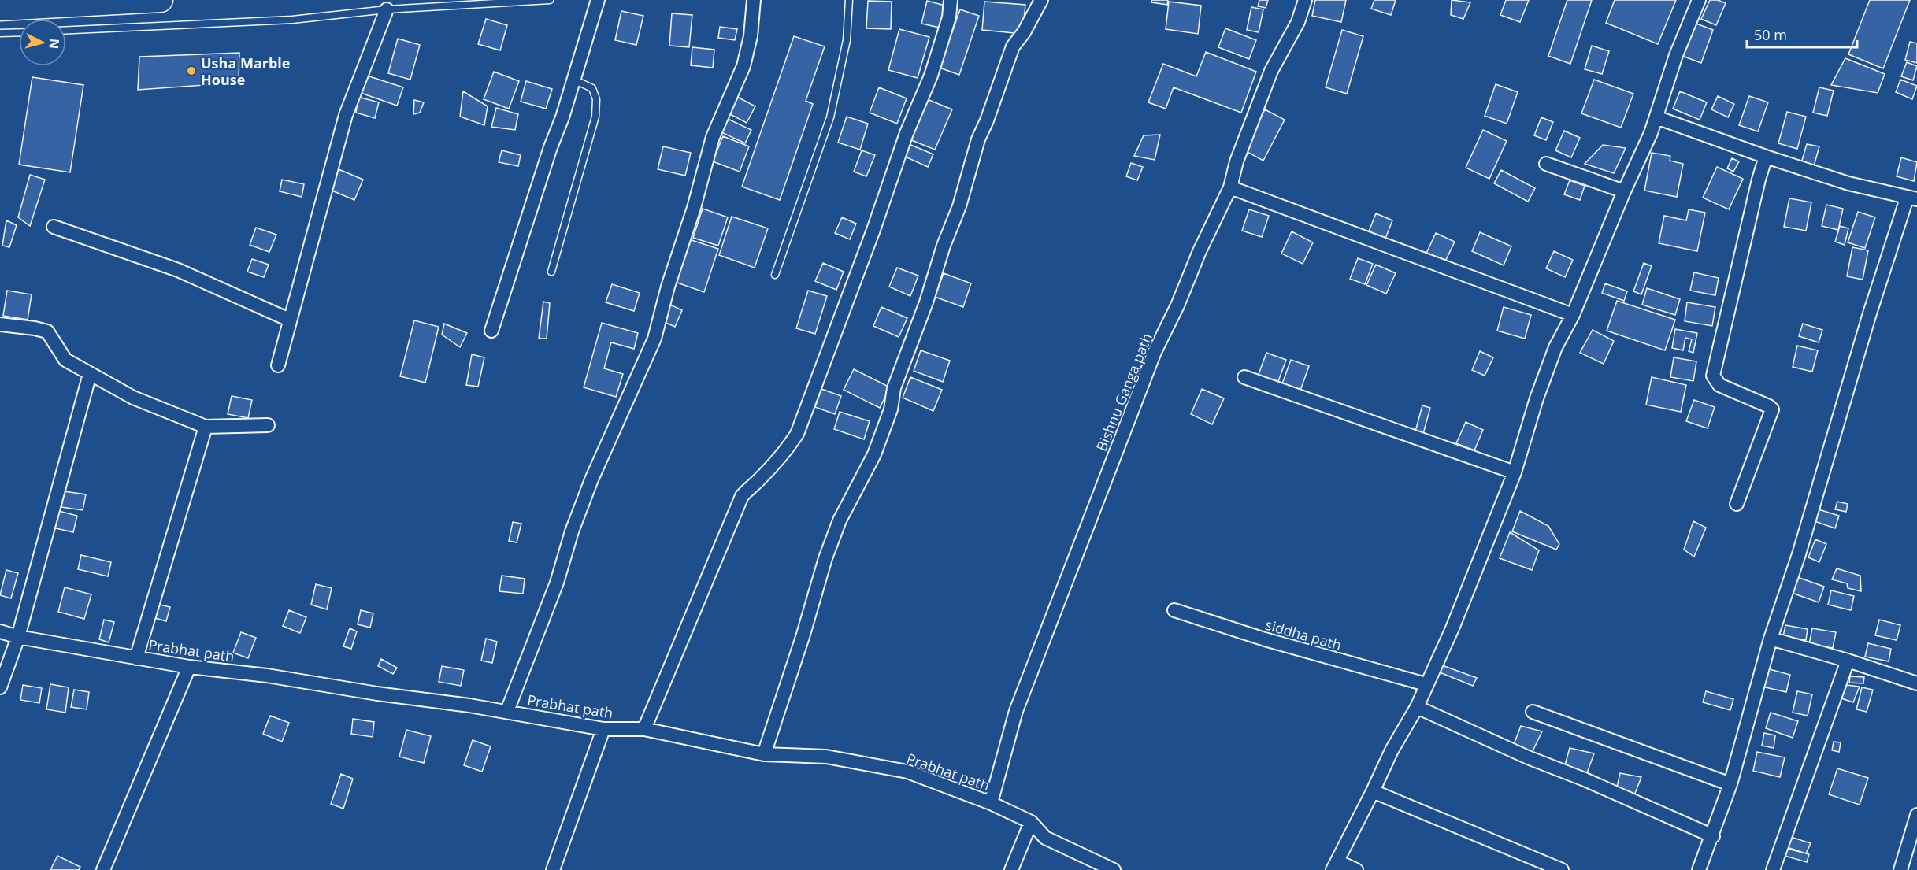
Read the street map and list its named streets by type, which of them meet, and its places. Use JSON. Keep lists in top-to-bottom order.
{
  "streets": {
    "street": ["Bishnu Ganga path", "siddha path", "Prabhat path"]
  },
  "crossings": [
    ["Bishnu Ganga path", "Prabhat path"]
  ],
  "places": ["Usha Marble House"],
  "scale_bar": "50 m",
  "north": "right"
}
